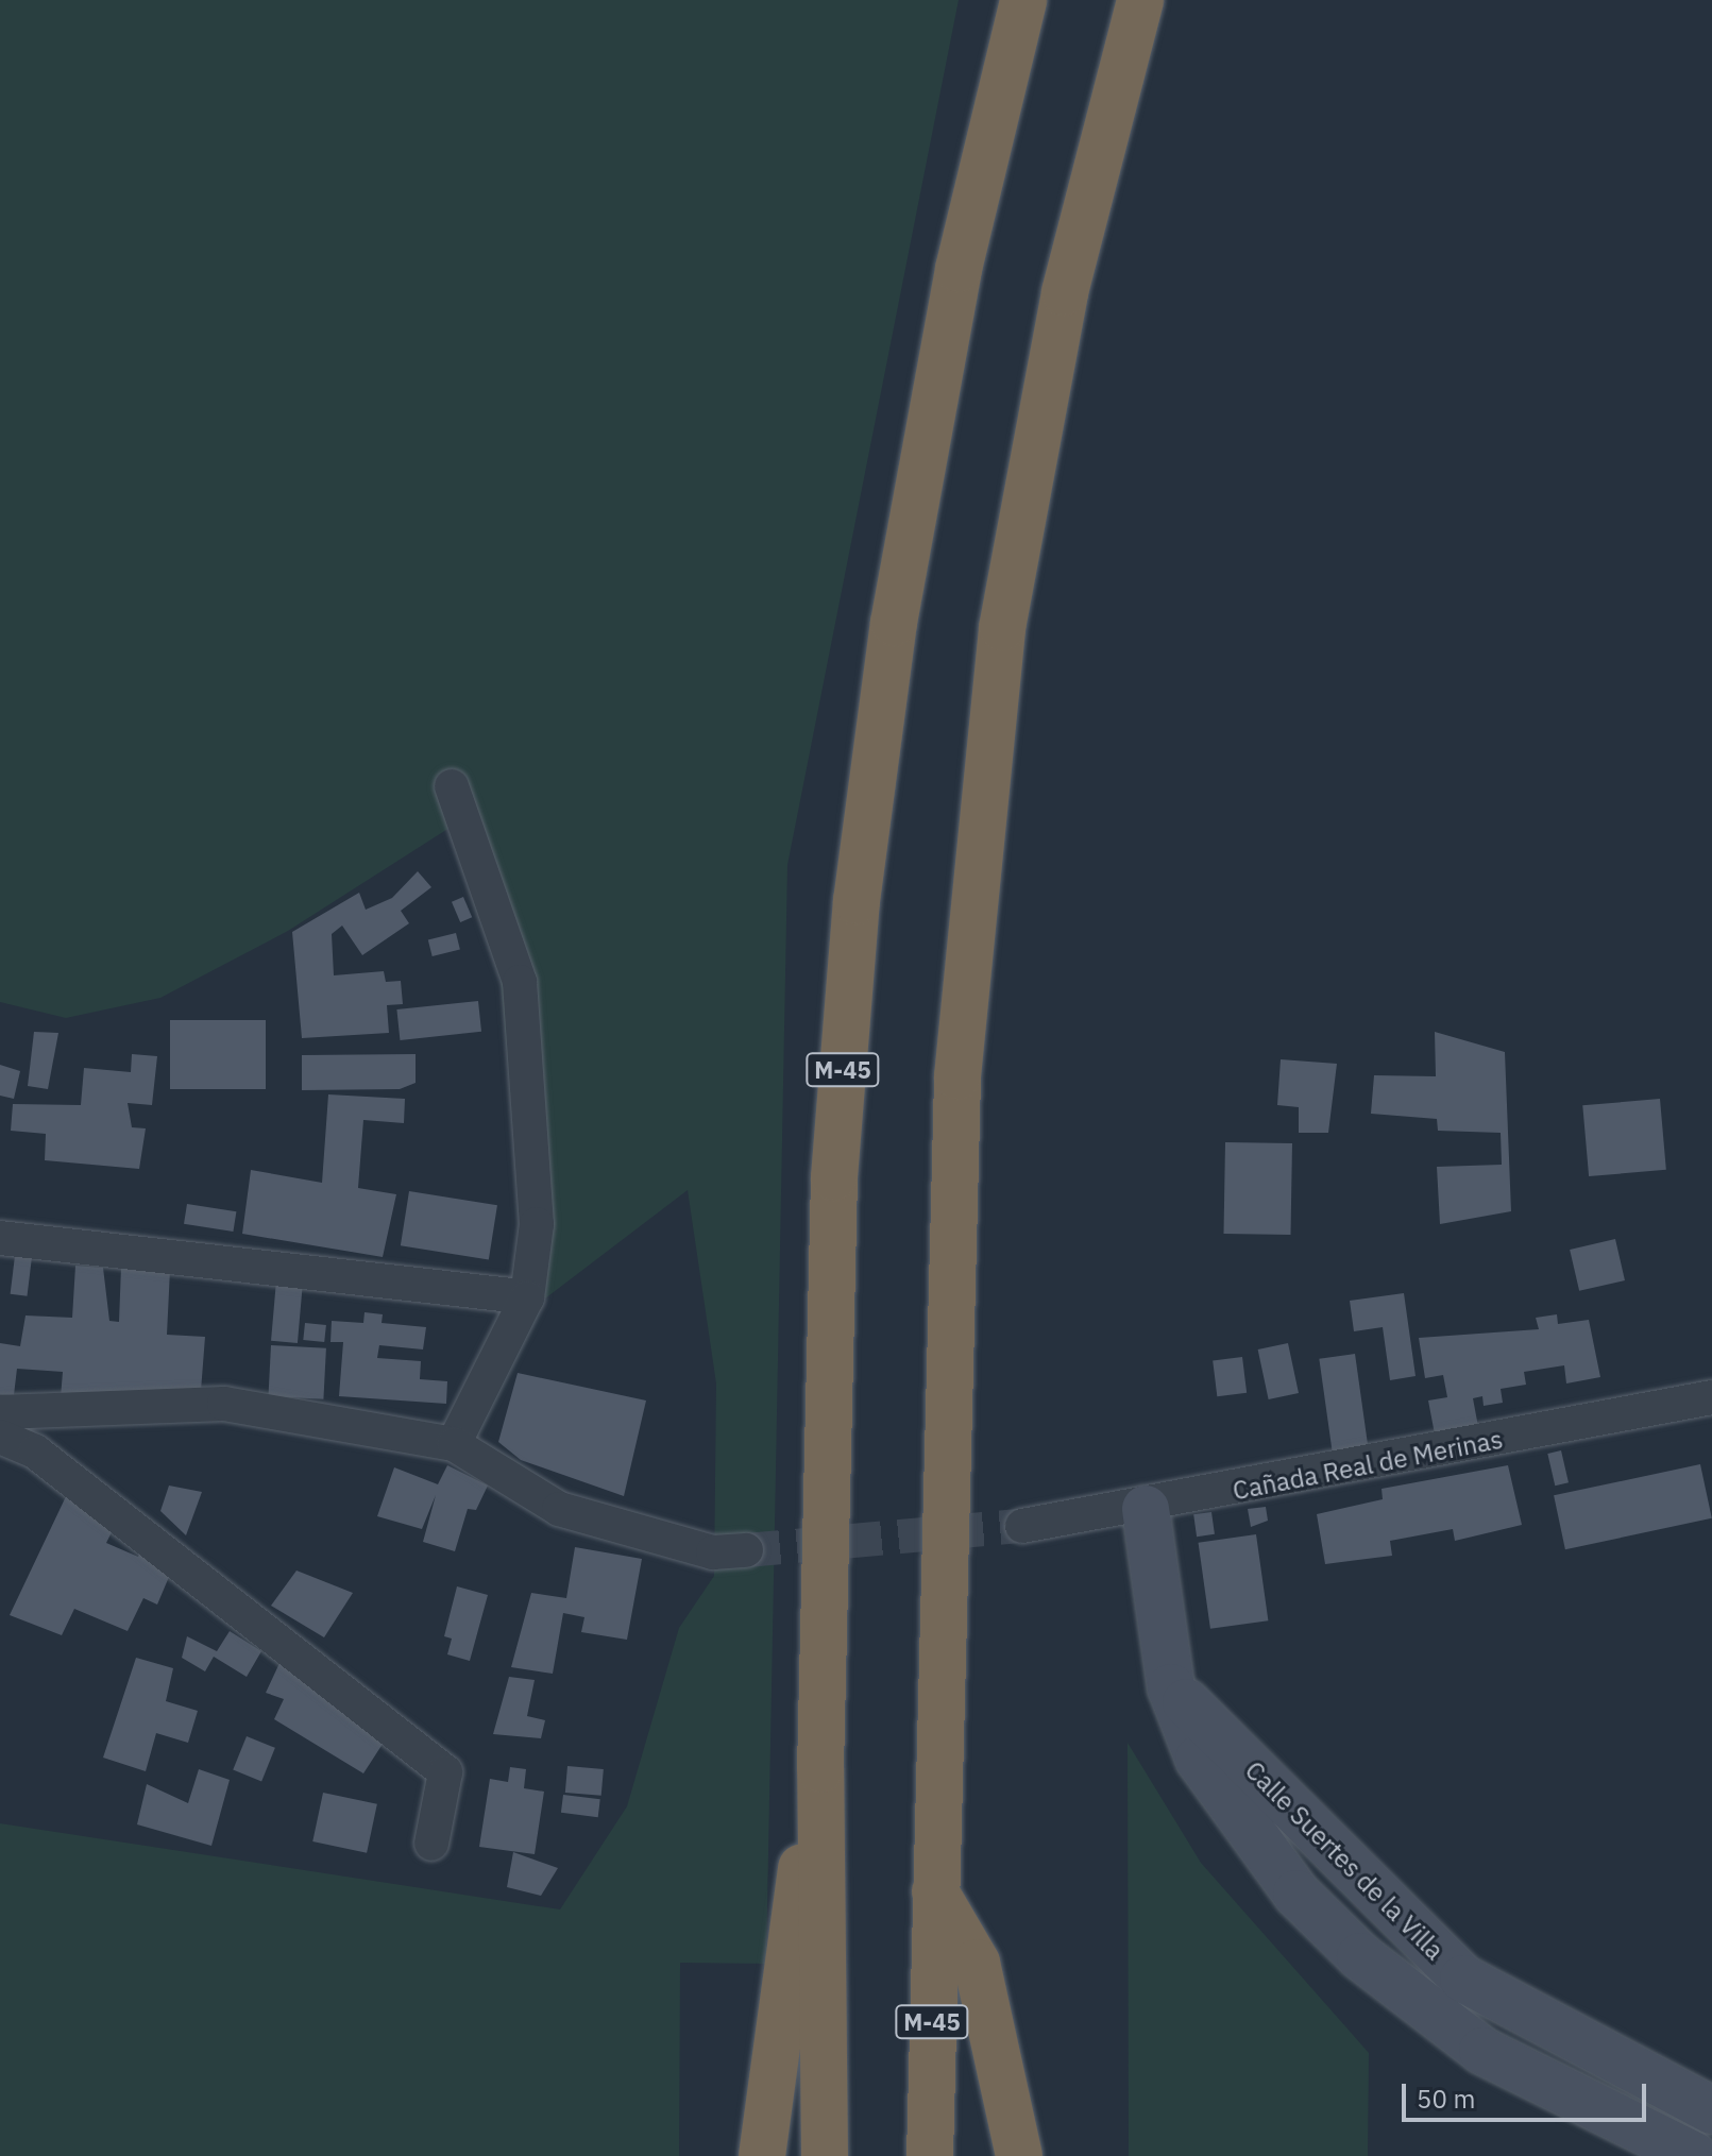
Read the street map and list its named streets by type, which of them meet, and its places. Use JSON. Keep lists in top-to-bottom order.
{
  "streets": {
    "highway": ["M-45"],
    "main road": ["Calle Suertes de la Villa"],
    "street": ["Cañada Real de Merinas"]
  },
  "crossings": [
    ["Cañada Real de Merinas", "Calle Suertes de la Villa"]
  ],
  "scale_bar": "50 m"
}
